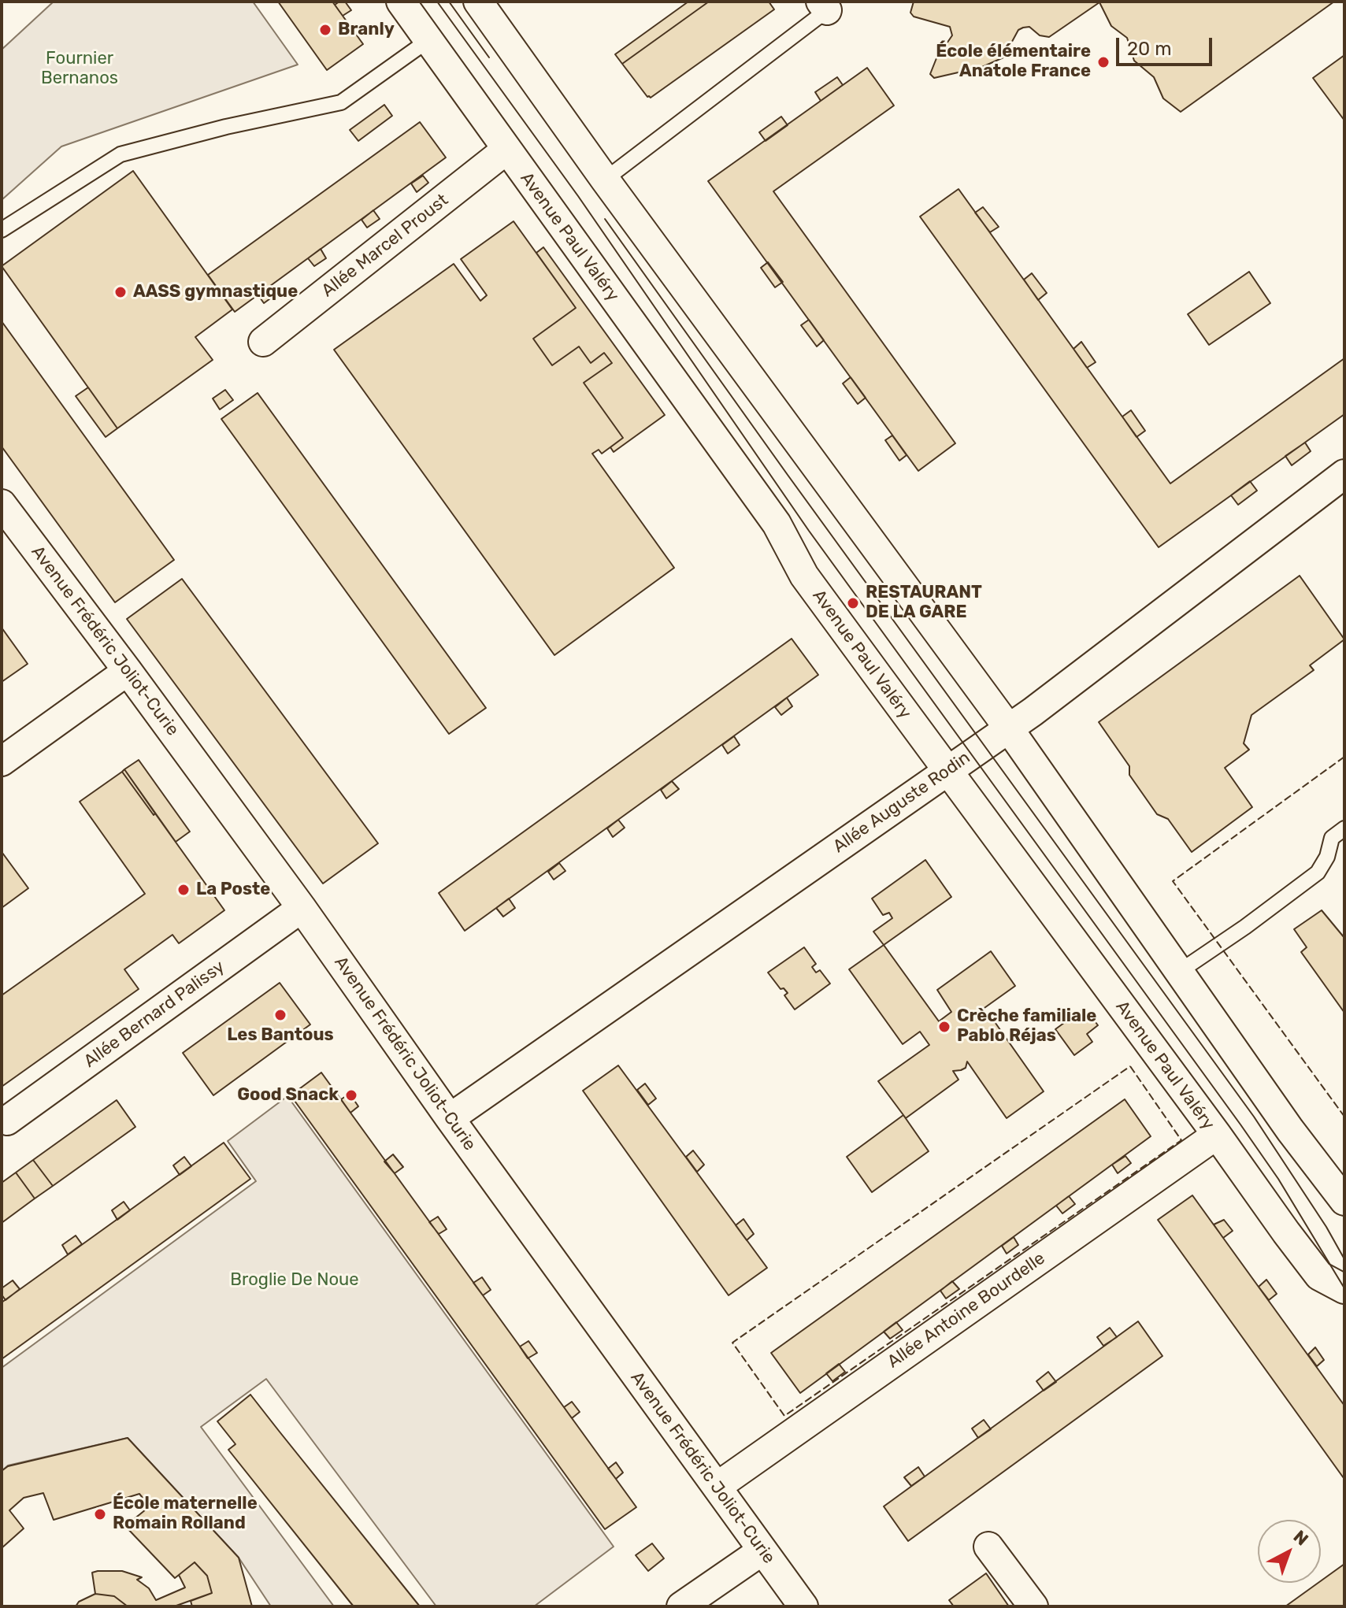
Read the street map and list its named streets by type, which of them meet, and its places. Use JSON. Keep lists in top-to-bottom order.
{
  "streets": {
    "street": [
      "Avenue Paul Valéry",
      "Allée Marcel Proust",
      "Avenue Frédéric Joliot-Curie",
      "Allée Auguste Rodin",
      "Allée Bernard Palissy",
      "Allée Antoine Bourdelle"
    ]
  },
  "crossings": [
    ["Avenue Paul Valéry", "Allée Marcel Proust"],
    ["Avenue Paul Valéry", "Allée Auguste Rodin"],
    ["Avenue Paul Valéry", "Allée Antoine Bourdelle"],
    ["Avenue Frédéric Joliot-Curie", "Allée Auguste Rodin"],
    ["Avenue Frédéric Joliot-Curie", "Allée Bernard Palissy"],
    ["Avenue Frédéric Joliot-Curie", "Allée Antoine Bourdelle"]
  ],
  "parks": ["Fournier Bernanos", "Broglie De Noue"],
  "places": [
    "Branly",
    "École élémentaire Anatole France",
    "AASS gymnastique",
    "RESTAURANT DE LA GARE",
    "La Poste",
    "Les Bantous",
    "Crèche familiale Pablo Réjas",
    "Good Snack",
    "École maternelle Romain Rolland"
  ],
  "scale_bar": "20 m",
  "north": "top right"
}
